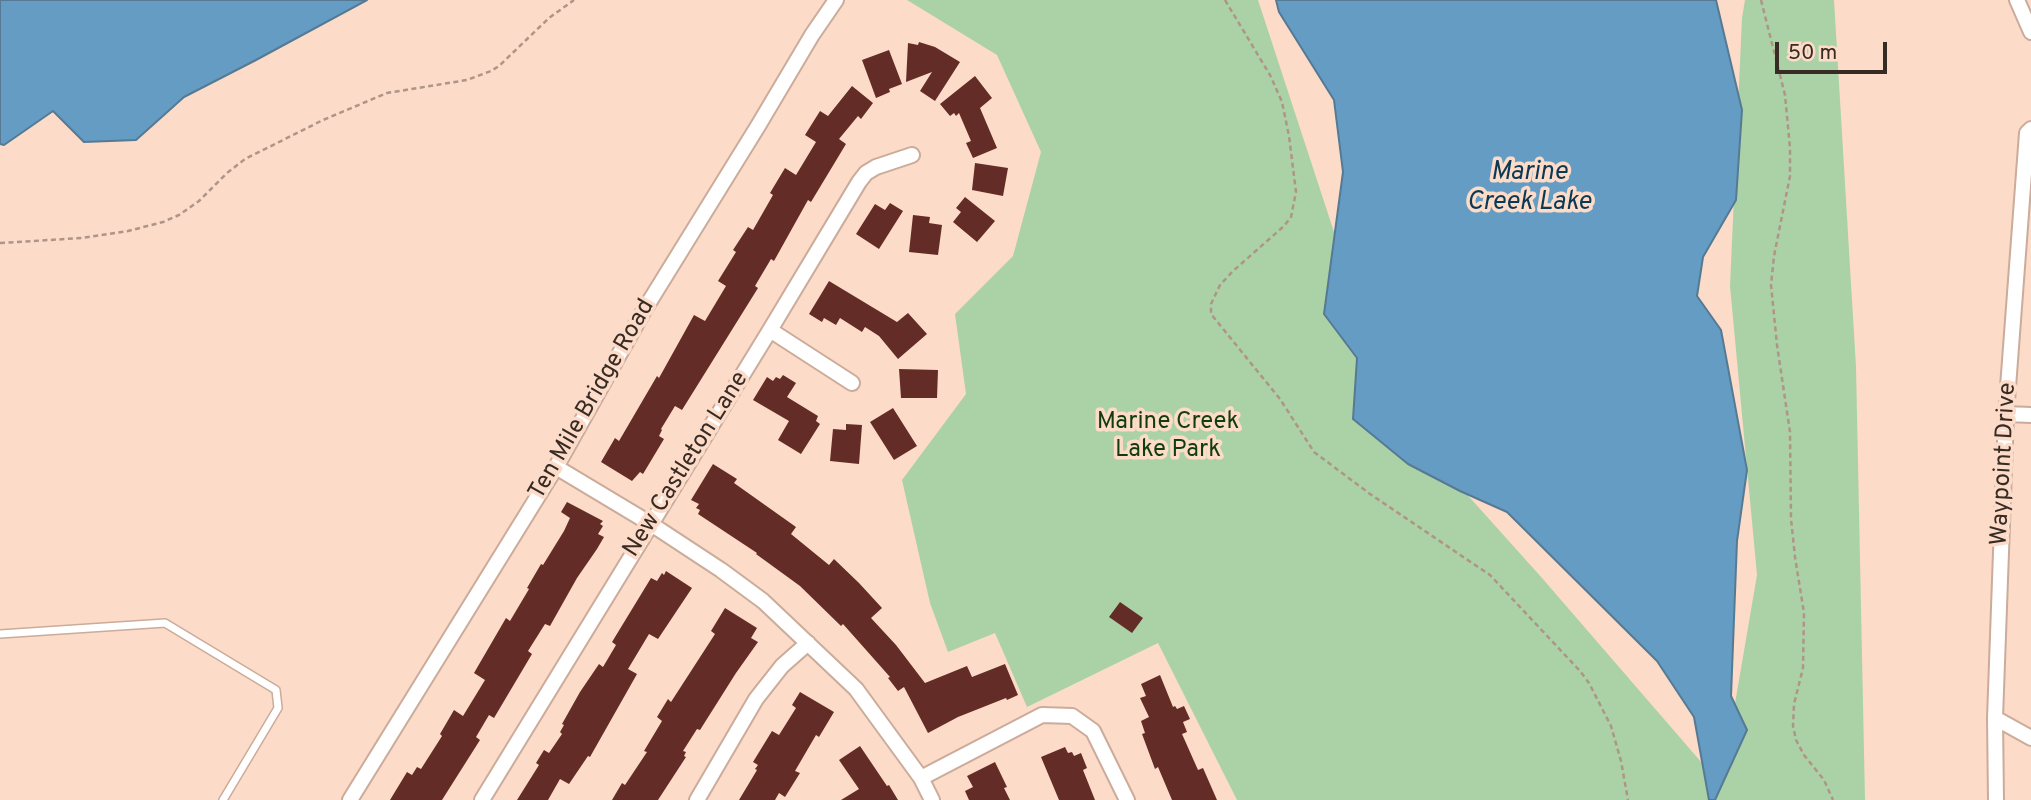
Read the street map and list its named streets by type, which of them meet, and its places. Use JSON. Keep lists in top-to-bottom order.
{
  "streets": {
    "street": ["Ten Mile Bridge Road", "Waypoint Drive", "New Castleton Lane"]
  },
  "water": ["Marine Creek Lake"],
  "parks": ["Marine Creek Lake Park"],
  "scale_bar": "50 m"
}
